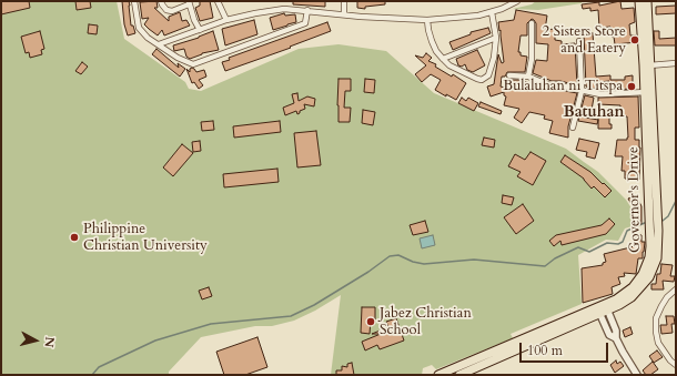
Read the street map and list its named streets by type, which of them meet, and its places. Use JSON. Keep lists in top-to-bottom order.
{
  "streets": {
    "highway": ["Governor's Drive"]
  },
  "districts": ["Batuhan"],
  "places": [
    "2 Sisters Store and Eatery",
    "Bulaluhan ni Titspa",
    "Philippine Christian University",
    "Jabez Christian School"
  ],
  "scale_bar": "100 m",
  "north": "right"
}
